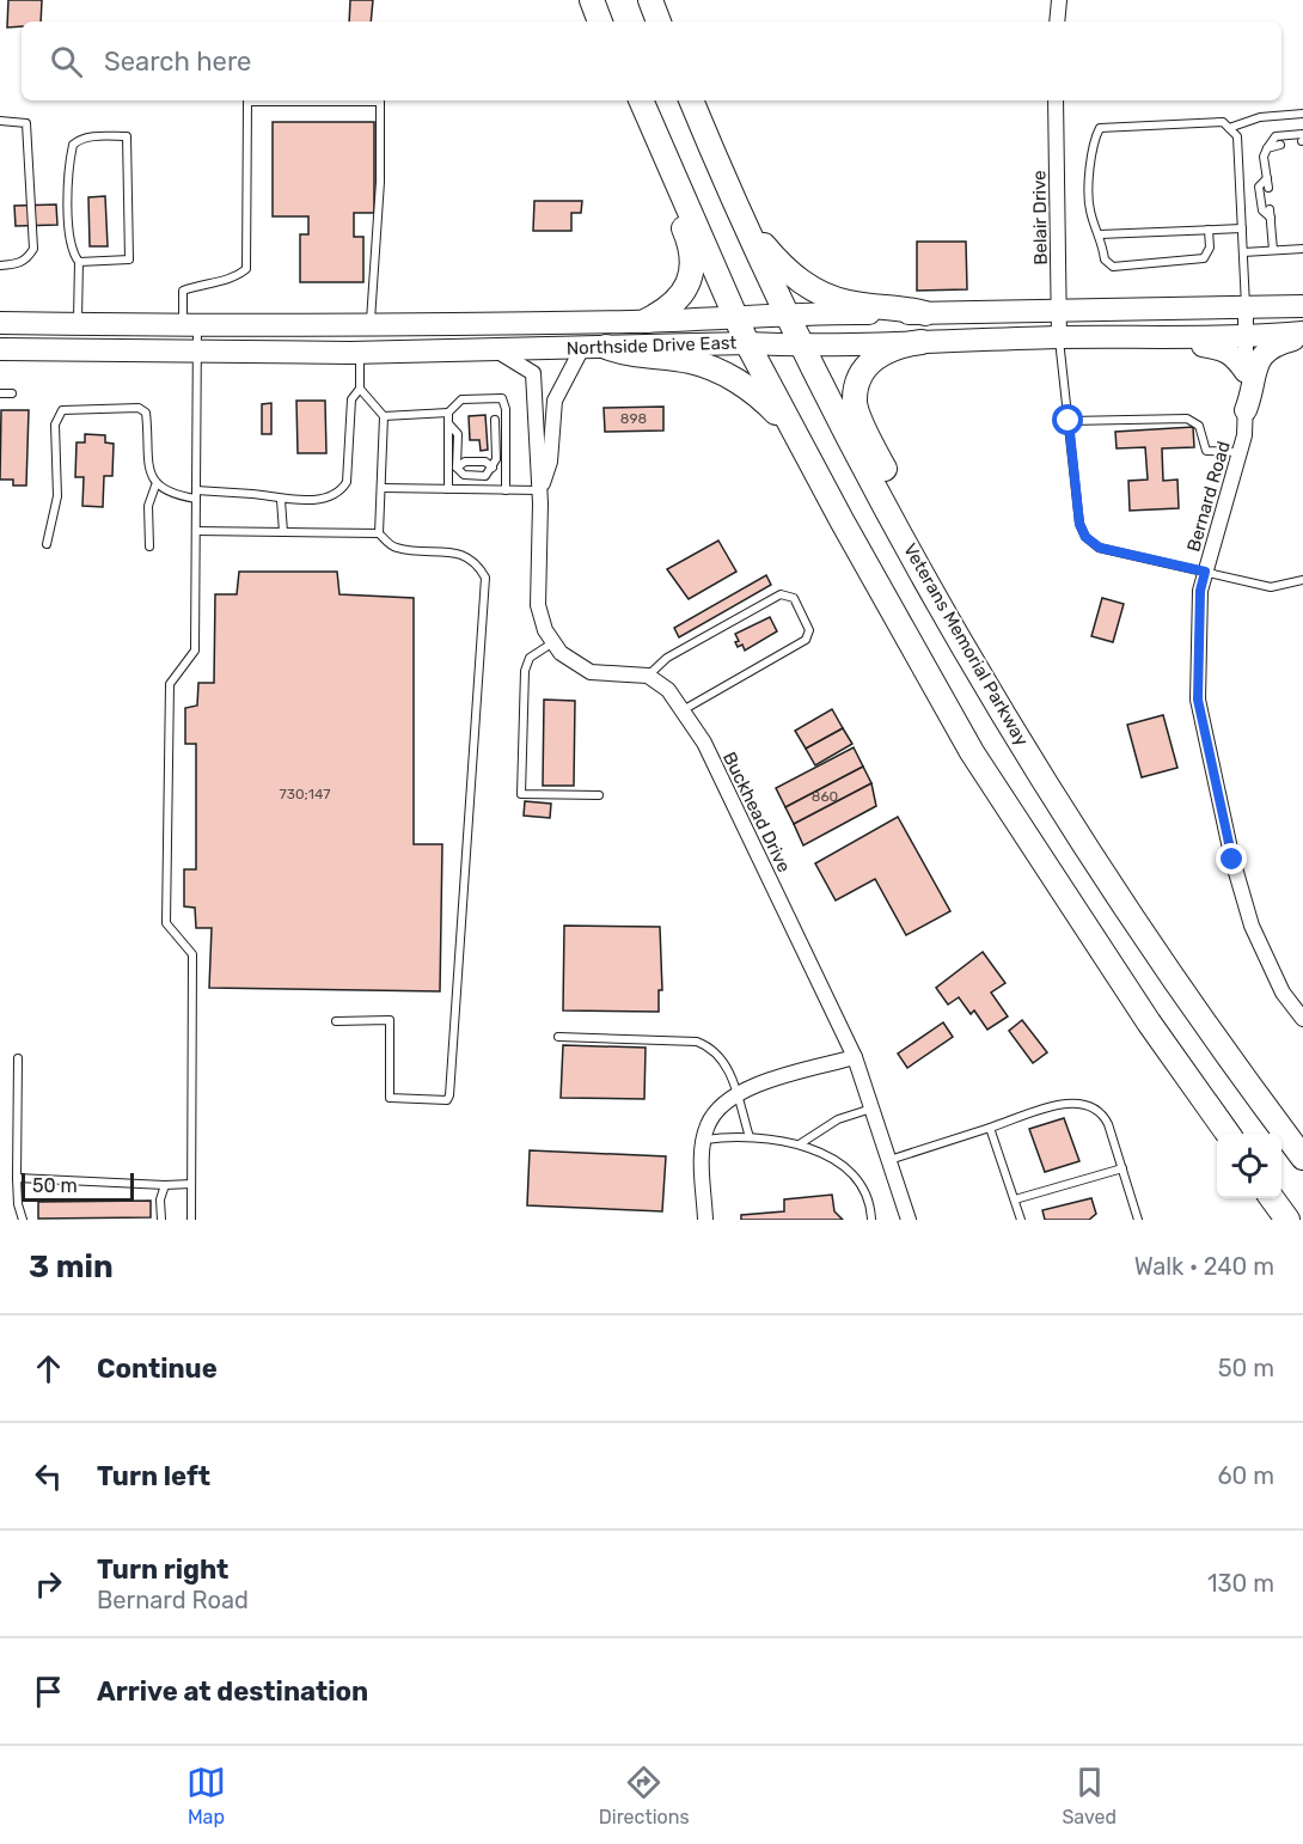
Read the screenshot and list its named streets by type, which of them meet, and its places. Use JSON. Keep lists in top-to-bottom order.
{
  "streets": {
    "highway": ["Veterans Memorial Parkway"],
    "main road": ["Northside Drive East"],
    "street": ["Belair Drive", "Bernard Road", "Buckhead Drive"]
  },
  "crossings": [
    ["Belair Drive", "Northside Drive East"],
    ["Northside Drive East", "Bernard Road"],
    ["Northside Drive East", "Veterans Memorial Parkway"]
  ],
  "house_numbers": ["898", "730;147", "860"],
  "scale_bar": "50 m",
  "page": {
    "search": "Search here",
    "scale": "50 m",
    "heading": ["3 min", "Walk · 240 m"],
    "list": [
      ["Continue", "50 m"],
      ["Turn left", "60 m"],
      ["Turn right", "Bernard Road", "130 m"],
      "Arrive at destination"
    ],
    "nav": ["Map", "Directions", "Saved"]
  }
}
